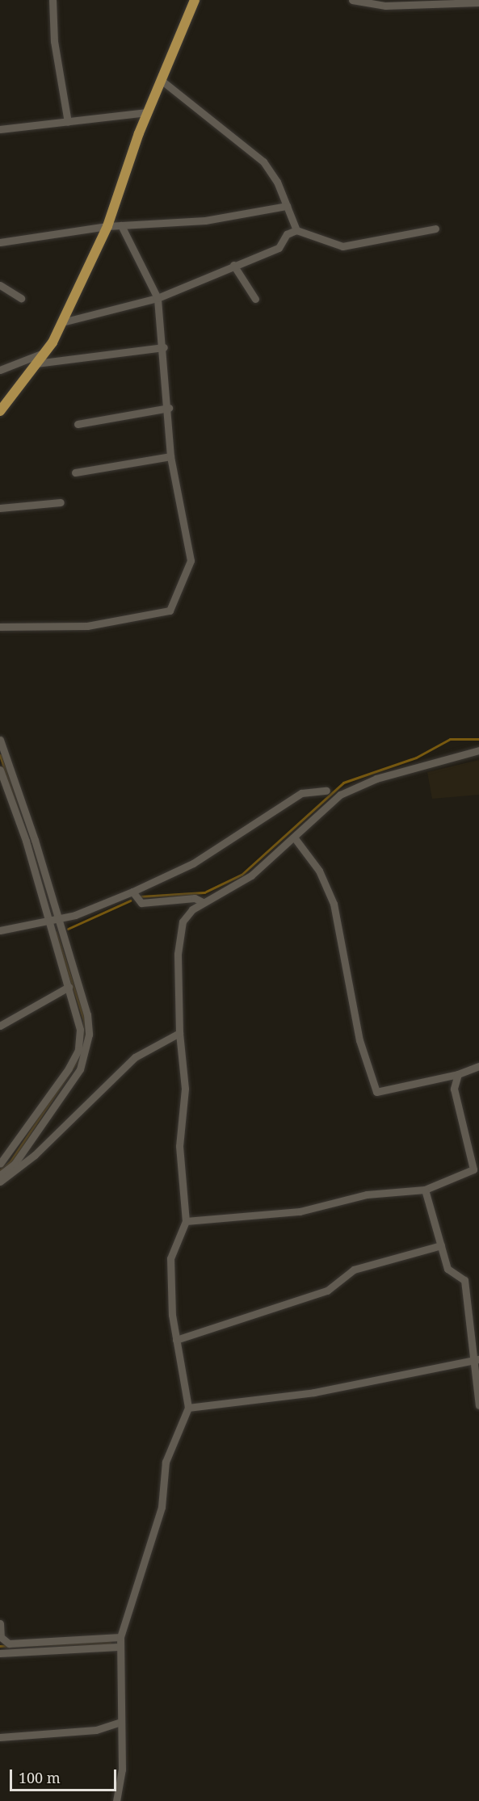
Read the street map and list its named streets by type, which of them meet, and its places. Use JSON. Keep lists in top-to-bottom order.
{
  "scale_bar": "100 m"
}
